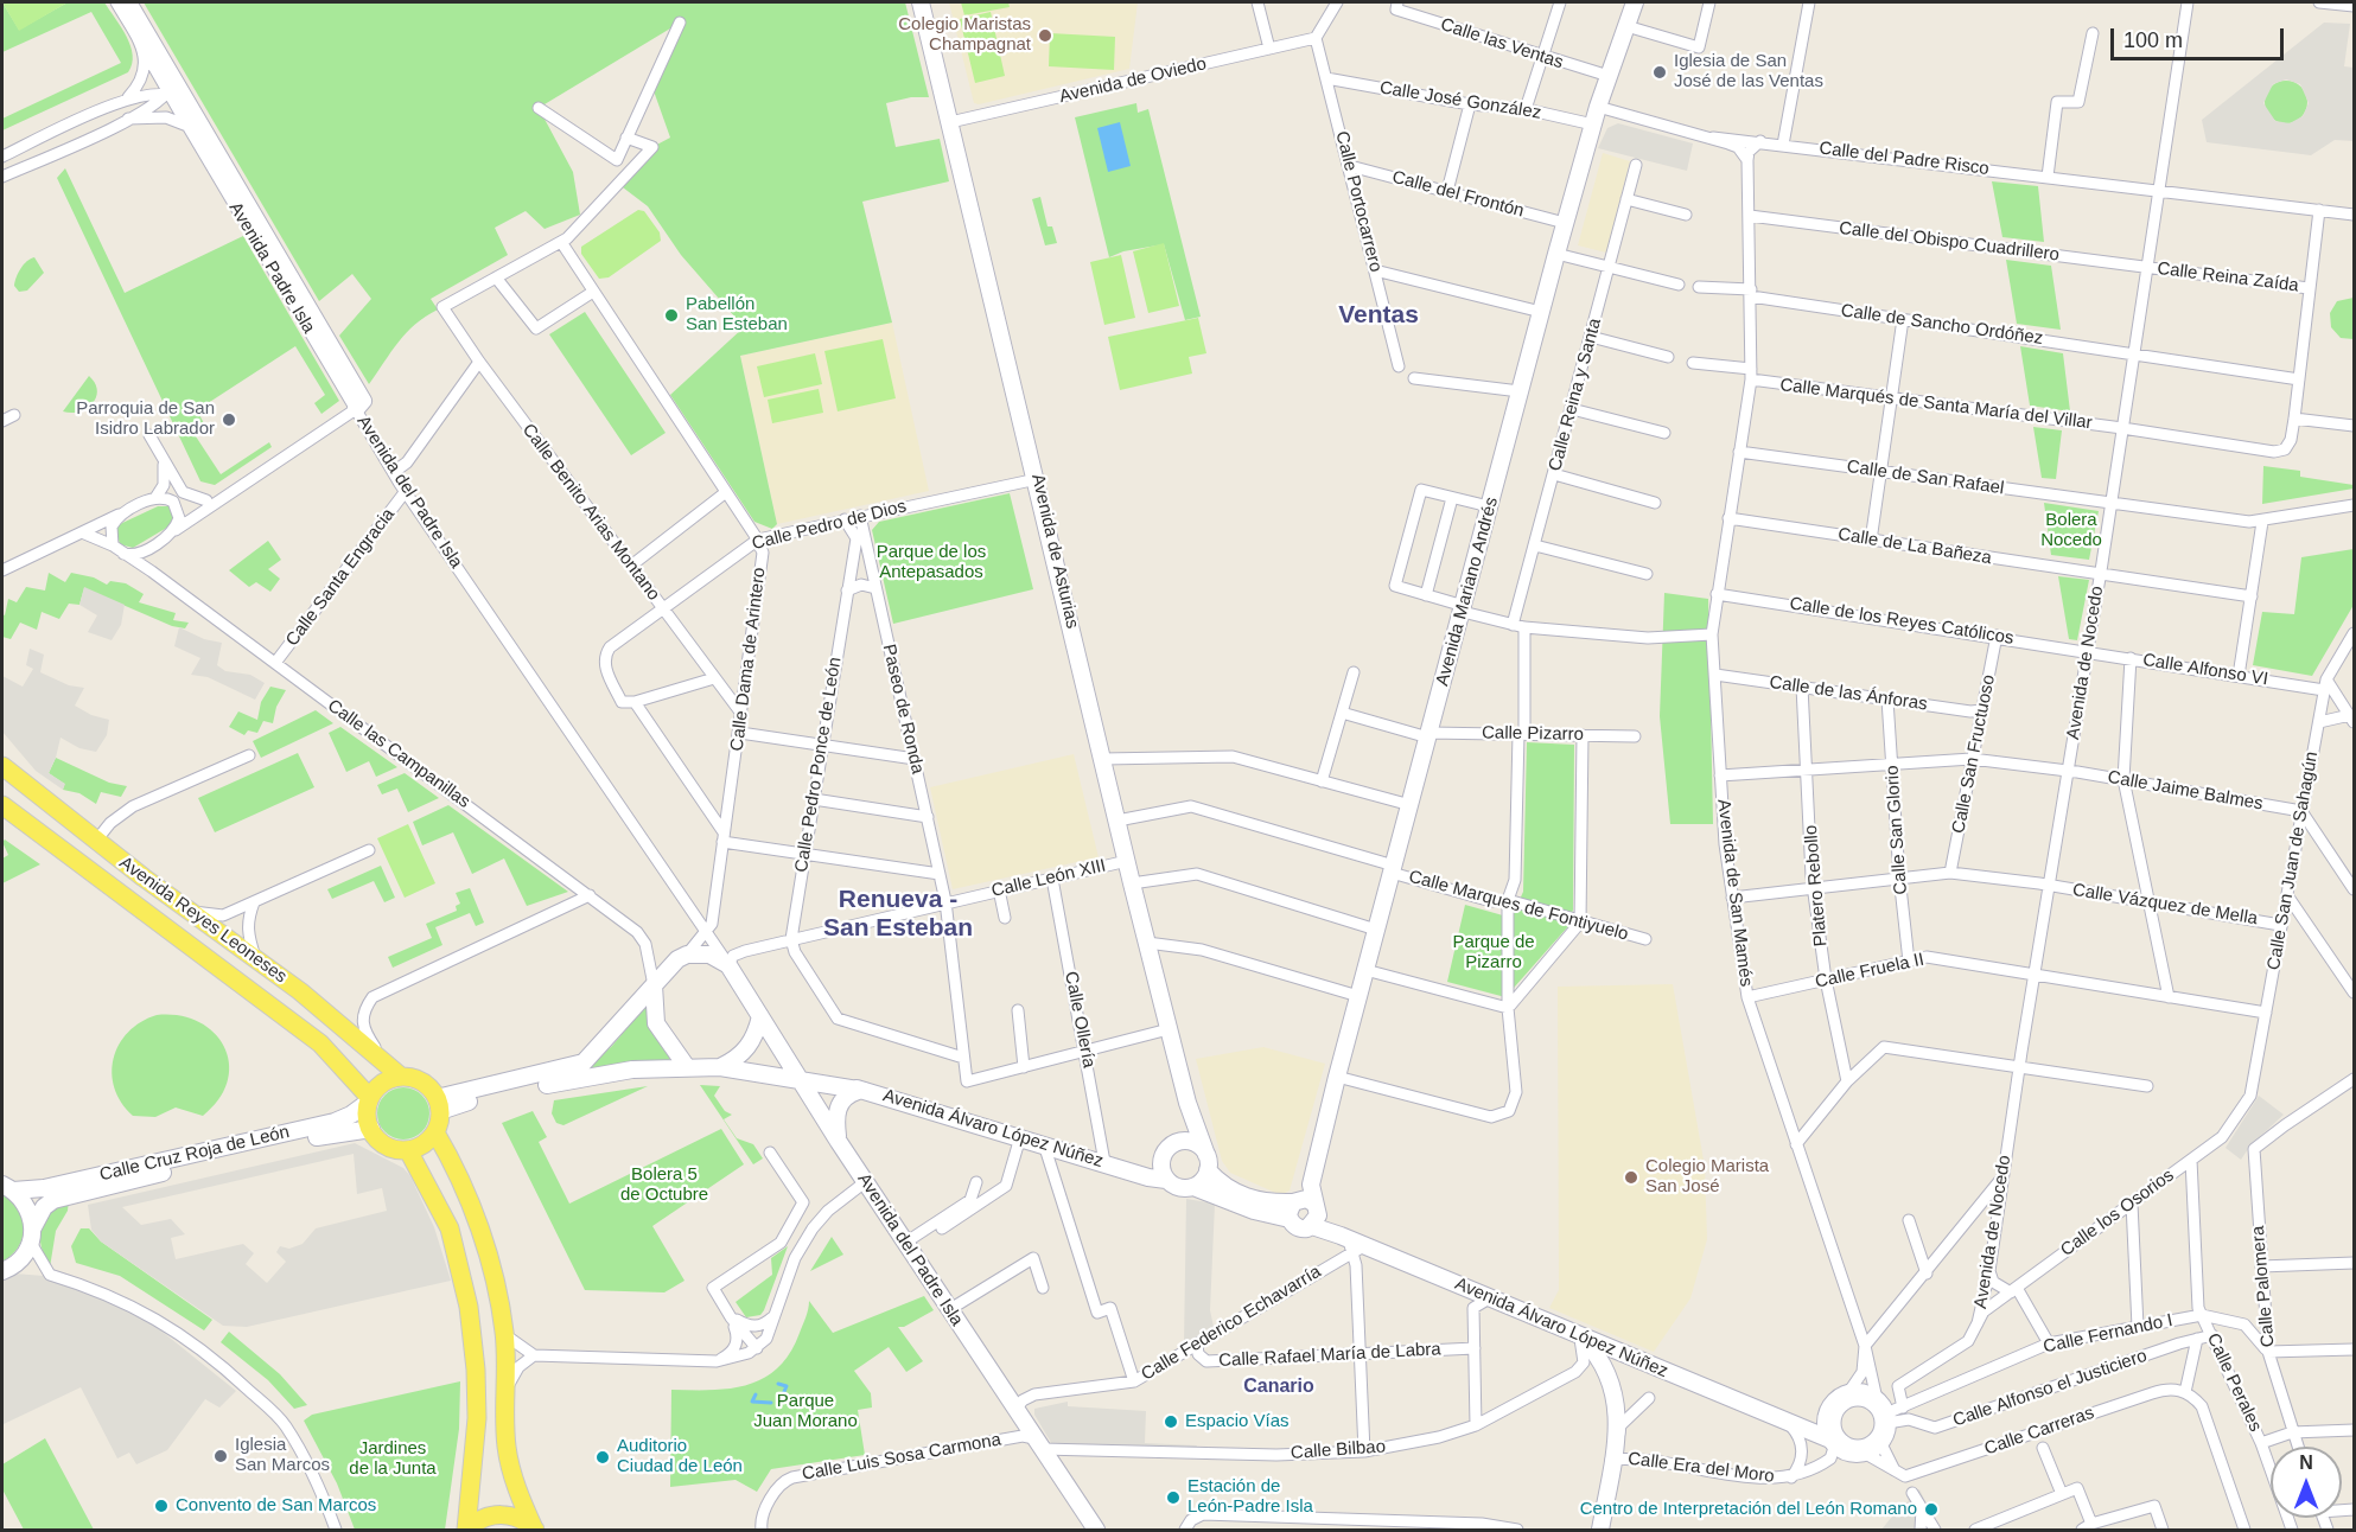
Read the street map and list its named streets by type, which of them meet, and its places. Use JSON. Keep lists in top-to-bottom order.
{
  "streets": {
    "main road": [
      "Avenida del Padre Isla",
      "Avenida de Asturias",
      "Avenida Mariano Andrés",
      "Avenida Reyes Leoneses",
      "Avenida Álvaro López Núñez",
      "Calle Cruz Roja de León"
    ],
    "street": [
      "Calle las Ventas",
      "Avenida de Oviedo",
      "Calle José González",
      "Calle del Padre Risco",
      "Calle del Frontón",
      "Calle Portocarrero",
      "Calle del Obispo Cuadrillero",
      "Avenida Padre Isla",
      "Calle Reina Zaída",
      "Calle de Sancho Ordóñez",
      "Calle Reina y Santa",
      "Calle Marqués de Santa María del Villar",
      "Calle de San Rafael",
      "Calle Benito Arias Montano",
      "Calle Pedro de Dios",
      "Calle de La Bañeza",
      "Calle Santa Engracia",
      "Calle de los Reyes Católicos",
      "Calle Dama de Arintero",
      "Avenida de Nocedo",
      "Calle Alfonso VI",
      "Calle de las Ánforas",
      "Paseo de Ronda",
      "Calle Pizarro",
      "Calle las Campanillas",
      "Calle San Fructuoso",
      "Calle Pedro Ponce de León",
      "Calle Jaime Balmes",
      "Calle San Glorio",
      "Calle San Juan de Sahagún",
      "Calle León XIII",
      "Platero Rebollo",
      "Avenida de San Mamés",
      "Calle Vázquez de Mella",
      "Calle Marques de Fontiyuelo",
      "Calle Fruela II",
      "Calle Ollería",
      "Calle los Osorios",
      "Calle Palomera",
      "Calle Federico Echavarría",
      "Calle Fernando I",
      "Calle Rafael María de Labra",
      "Calle Perales",
      "Calle Alfonso el Justiciero",
      "Calle Carreras",
      "Calle Bilbao",
      "Calle Luis Sosa Carmona",
      "Calle Era del Moro"
    ]
  },
  "crossings": [
    ["Calle las Ventas", "Avenida Mariano Andrés"],
    ["Avenida de Oviedo", "Calle Portocarrero"],
    ["Avenida de Oviedo", "Avenida de Asturias"],
    ["Calle José González", "Calle Portocarrero"],
    ["Calle José González", "Avenida Mariano Andrés"],
    ["Calle del Padre Risco", "Avenida de Nocedo"],
    ["Calle del Frontón", "Calle Portocarrero"],
    ["Calle del Frontón", "Avenida Mariano Andrés"],
    ["Calle del Obispo Cuadrillero", "Calle Reina Zaída"],
    ["Calle del Obispo Cuadrillero", "Avenida de Nocedo"],
    ["Calle del Obispo Cuadrillero", "Avenida de San Mamés"],
    ["Avenida Padre Isla", "Avenida del Padre Isla"],
    ["Calle Reina Zaída", "Avenida de Nocedo"],
    ["Calle de Sancho Ordóñez", "Avenida de Nocedo"],
    ["Calle de Sancho Ordóñez", "Avenida de San Mamés"],
    ["Calle Reina y Santa", "Avenida Mariano Andrés"],
    ["Calle Reina y Santa", "Calle Pizarro"],
    ["Calle Reina y Santa", "Calle Marques de Fontiyuelo"],
    ["Calle Marqués de Santa María del Villar", "Avenida de Nocedo"],
    ["Calle Marqués de Santa María del Villar", "Avenida de San Mamés"],
    ["Calle de San Rafael", "Avenida de Nocedo"],
    ["Calle de San Rafael", "Avenida de San Mamés"],
    ["Avenida del Padre Isla", "Calle Santa Engracia"],
    ["Avenida del Padre Isla", "Calle Dama de Arintero"],
    ["Avenida del Padre Isla", "Calle las Campanillas"],
    ["Avenida del Padre Isla", "Calle León XIII"],
    ["Avenida del Padre Isla", "Avenida Álvaro López Núñez"],
    ["Avenida del Padre Isla", "Calle Federico Echavarría"],
    ["Avenida del Padre Isla", "Calle Bilbao"],
    ["Avenida del Padre Isla", "Calle Luis Sosa Carmona"],
    ["Calle Benito Arias Montano", "Calle Pedro de Dios"],
    ["Calle Benito Arias Montano", "Calle Dama de Arintero"],
    ["Calle Pedro de Dios", "Avenida de Asturias"],
    ["Calle Pedro de Dios", "Calle Dama de Arintero"],
    ["Calle Pedro de Dios", "Paseo de Ronda"],
    ["Calle Pedro de Dios", "Calle Pedro Ponce de León"],
    ["Calle de La Bañeza", "Avenida de Nocedo"],
    ["Calle de La Bañeza", "Avenida de San Mamés"],
    ["Avenida de Asturias", "Calle León XIII"],
    ["Avenida de Asturias", "Calle Marques de Fontiyuelo"],
    ["Avenida de Asturias", "Avenida Álvaro López Núñez"],
    ["Calle Santa Engracia", "Calle las Campanillas"],
    ["Avenida Mariano Andrés", "Calle Pizarro"],
    ["Avenida Mariano Andrés", "Calle Marques de Fontiyuelo"],
    ["Avenida Mariano Andrés", "Avenida Álvaro López Núñez"],
    ["Calle de los Reyes Católicos", "Avenida de Nocedo"],
    ["Calle de los Reyes Católicos", "Calle Alfonso VI"],
    ["Calle de los Reyes Católicos", "Calle San Fructuoso"],
    ["Calle de los Reyes Católicos", "Avenida de San Mamés"],
    ["Calle Dama de Arintero", "Calle las Campanillas"],
    ["Calle Dama de Arintero", "Calle León XIII"],
    ["Avenida de Nocedo", "Calle Alfonso VI"],
    ["Avenida de Nocedo", "Calle Jaime Balmes"],
    ["Avenida de Nocedo", "Calle Vázquez de Mella"],
    ["Avenida de Nocedo", "Calle Fruela II"],
    ["Avenida de Nocedo", "Calle los Osorios"],
    ["Calle Alfonso VI", "Calle San Juan de Sahagún"],
    ["Calle de las Ánforas", "Calle San Fructuoso"],
    ["Calle de las Ánforas", "Calle San Glorio"],
    ["Calle de las Ánforas", "Platero Rebollo"],
    ["Calle de las Ánforas", "Avenida de San Mamés"],
    ["Paseo de Ronda", "Calle León XIII"],
    ["Calle las Campanillas", "Calle León XIII"],
    ["Calle San Fructuoso", "Calle Jaime Balmes"],
    ["Calle San Fructuoso", "Calle Vázquez de Mella"],
    ["Calle Pedro Ponce de León", "Calle León XIII"],
    ["Calle Jaime Balmes", "Calle San Glorio"],
    ["Calle Jaime Balmes", "Calle San Juan de Sahagún"],
    ["Calle Jaime Balmes", "Platero Rebollo"],
    ["Calle Jaime Balmes", "Avenida de San Mamés"],
    ["Calle San Glorio", "Calle Vázquez de Mella"],
    ["Calle San Glorio", "Calle Fruela II"],
    ["Calle San Juan de Sahagún", "Calle Vázquez de Mella"],
    ["Calle San Juan de Sahagún", "Calle Fruela II"],
    ["Calle San Juan de Sahagún", "Calle los Osorios"],
    ["Calle León XIII", "Calle Ollería"],
    ["Platero Rebollo", "Calle Vázquez de Mella"],
    ["Platero Rebollo", "Calle Fruela II"],
    ["Avenida de San Mamés", "Calle Vázquez de Mella"],
    ["Avenida de San Mamés", "Calle Fruela II"],
    ["Avenida de San Mamés", "Calle Fernando I"],
    ["Avenida de San Mamés", "Calle Alfonso el Justiciero"],
    ["Avenida Reyes Leoneses", "Calle Cruz Roja de León"],
    ["Calle Ollería", "Avenida Álvaro López Núñez"],
    ["Avenida Álvaro López Núñez", "Calle Federico Echavarría"],
    ["Avenida Álvaro López Núñez", "Calle Bilbao"],
    ["Avenida Álvaro López Núñez", "Calle Era del Moro"],
    ["Calle los Osorios", "Calle Fernando I"],
    ["Calle los Osorios", "Calle Perales"],
    ["Calle Palomera", "Calle Fernando I"],
    ["Calle Federico Echavarría", "Calle Rafael María de Labra"],
    ["Calle Fernando I", "Calle Perales"],
    ["Calle Fernando I", "Calle Alfonso el Justiciero"],
    ["Calle Perales", "Calle Alfonso el Justiciero"],
    ["Calle Bilbao", "Calle Luis Sosa Carmona"]
  ],
  "districts": ["Ventas", "Renueva - San Esteban", "Canario"],
  "parks": [
    "Bolera Nocedo",
    "Parque de los Antepasados",
    "Parque de Pizarro",
    "Bolera 5 de Octubre",
    "Parque Juan Morano",
    "Jardines de la Junta"
  ],
  "places": [
    "Colegio Maristas Champagnat",
    "Iglesia de San José de las Ventas",
    "Pabellón San Esteban",
    "Parroquia de San Isidro Labrador",
    "Colegio Marista San José",
    "Espacio Vías",
    "Iglesia San Marcos",
    "Auditorio Ciudad de León",
    "Estación de León-Padre Isla",
    "Convento de San Marcos",
    "Centro de Interpretación del León Romano"
  ],
  "scale_bar": "100 m",
  "north": "top"
}
